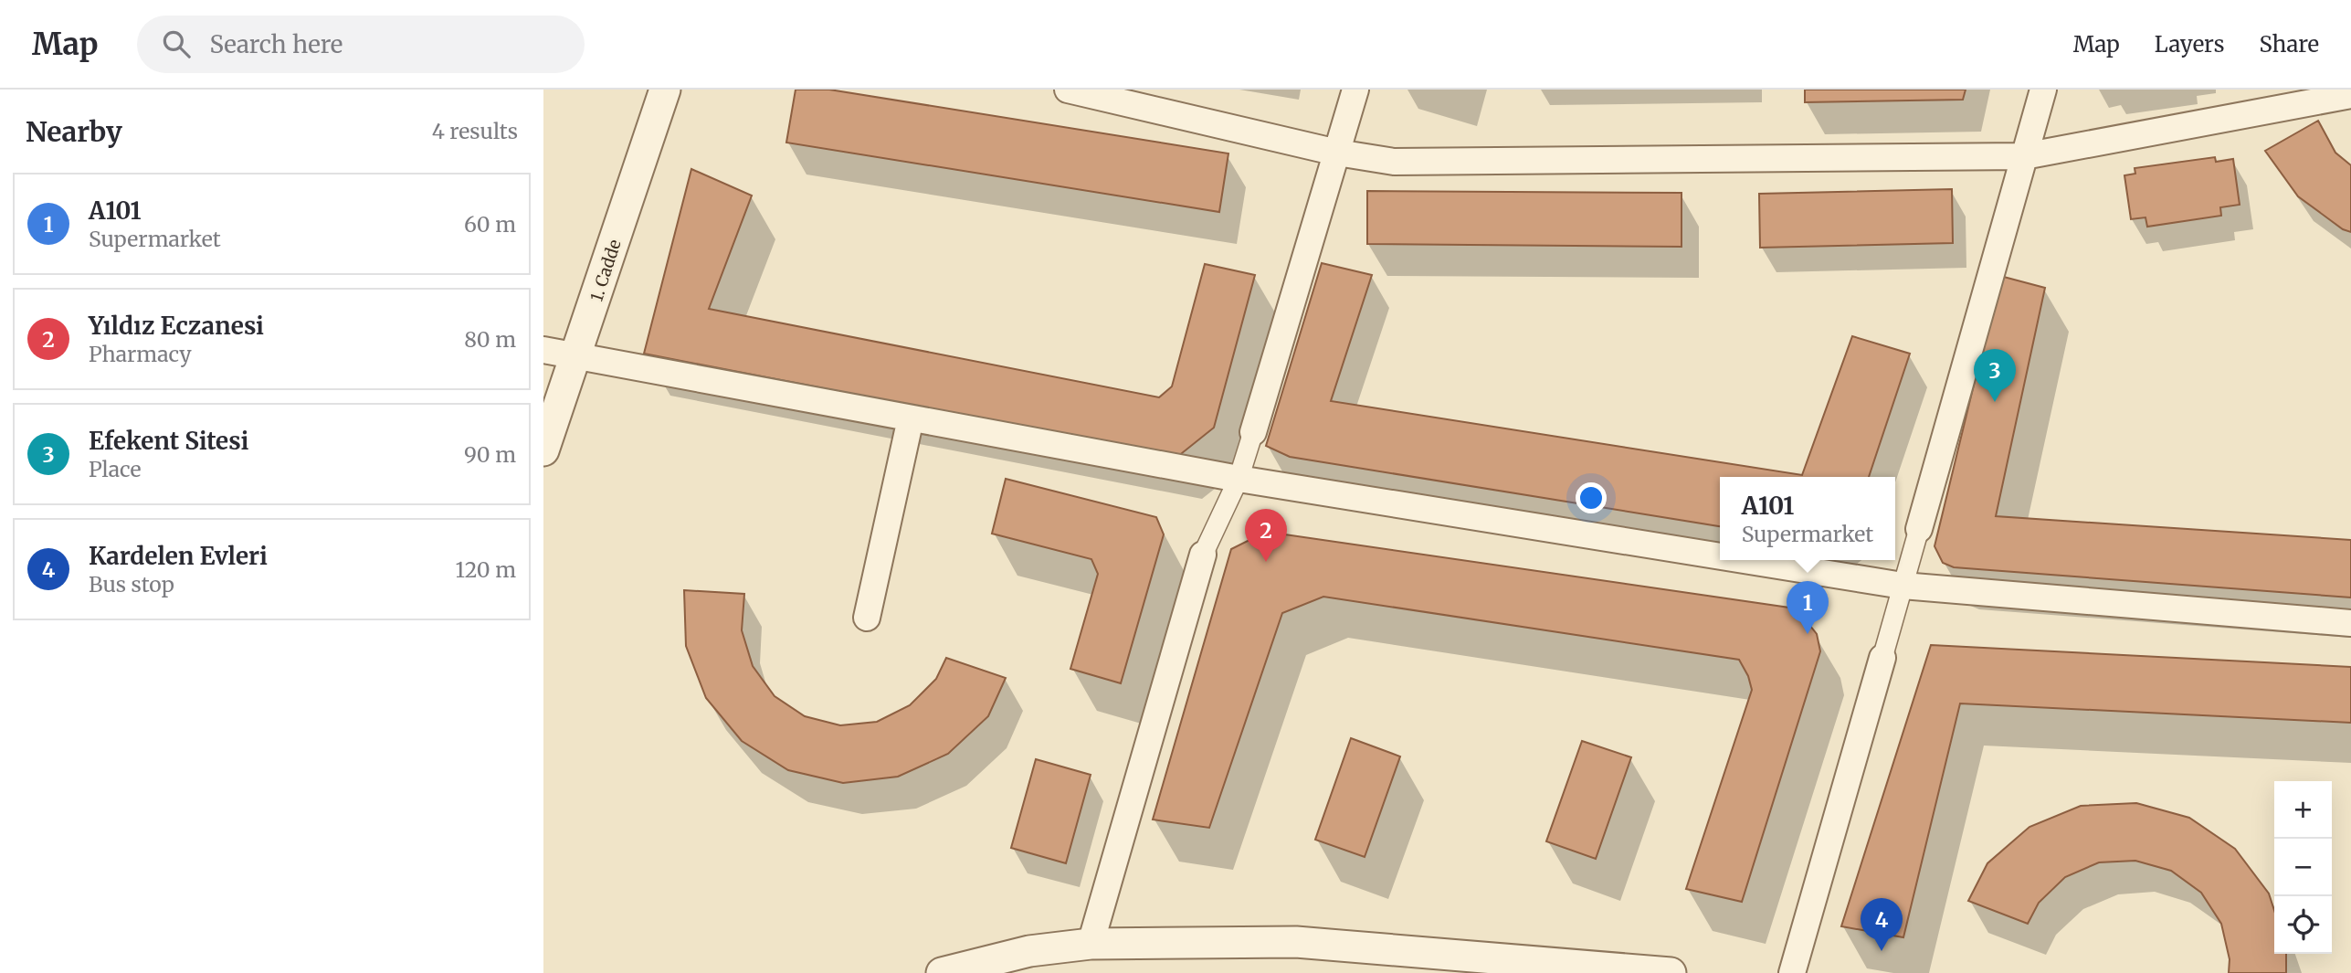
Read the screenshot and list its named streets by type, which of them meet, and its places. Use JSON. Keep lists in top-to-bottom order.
{
  "streets": {
    "street": ["1. Cadde"]
  },
  "page": {
    "header": "Map",
    "search": "Search here",
    "nav": ["Map", "Layers", "Share"],
    "heading": ["Nearby", "4 results"],
    "list": [
      {
        "mark": "1",
        "name": "A101",
        "note": "Supermarket",
        "value": "60 m"
      },
      {
        "mark": "2",
        "name": "Yıldız Eczanesi",
        "note": "Pharmacy",
        "value": "80 m"
      },
      {
        "mark": "3",
        "name": "Efekent Sitesi",
        "note": "Place",
        "value": "90 m"
      },
      {
        "mark": "4",
        "name": "Kardelen Evleri",
        "note": "Bus stop",
        "value": "120 m"
      }
    ],
    "pins": [
      "3",
      "2",
      "1",
      "4"
    ],
    "popup": ["A101", "Supermarket"],
    "map_buttons": ["+", "−"]
  }
}
